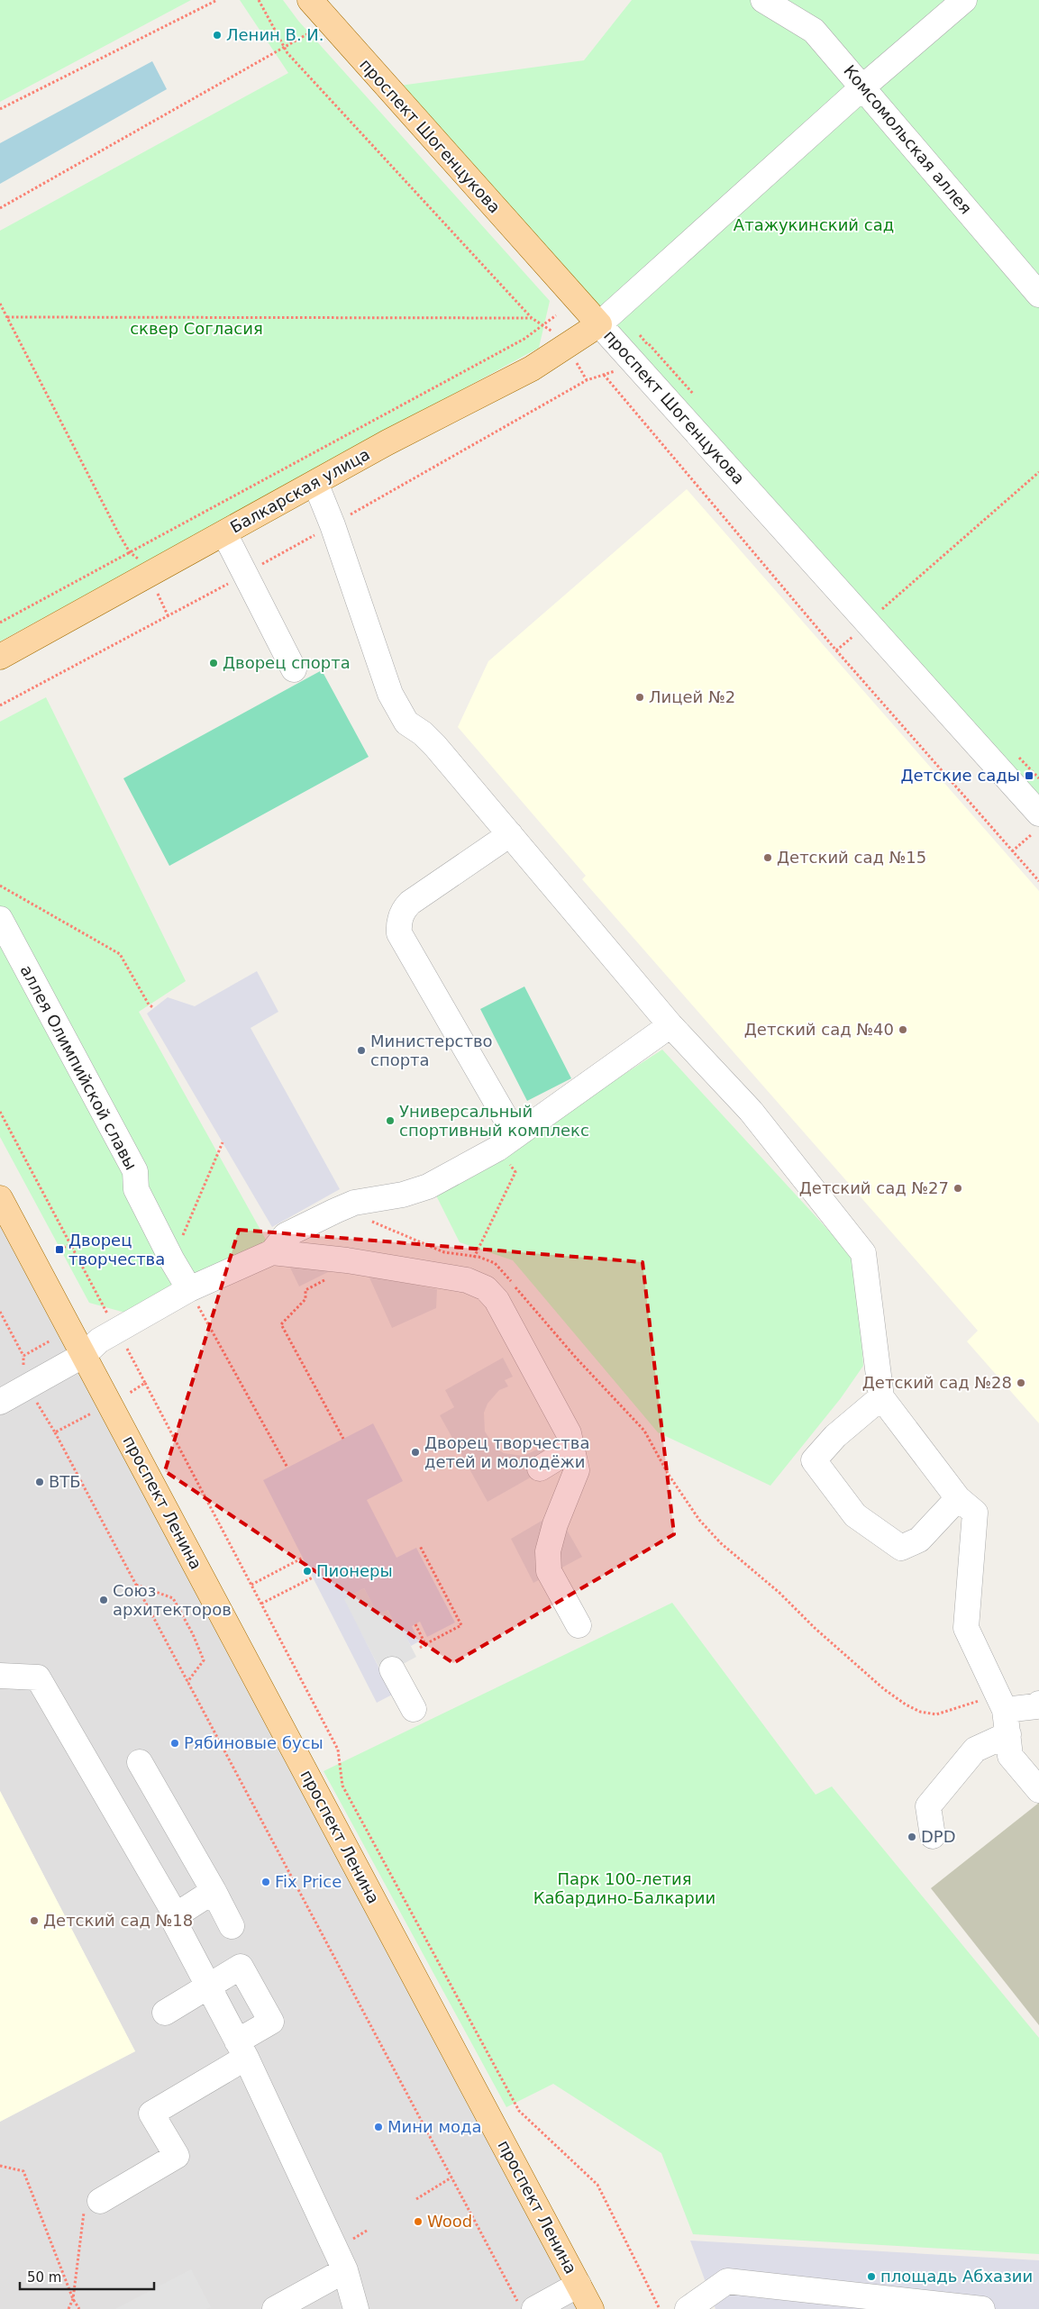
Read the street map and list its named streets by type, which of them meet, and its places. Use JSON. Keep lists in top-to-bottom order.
{
  "streets": {
    "main road": ["проспект Шогенцукова", "Балкарская улица", "проспект Ленина"],
    "street": ["Комсомольская аллея", "аллея Олимпийской славы"]
  },
  "crossings": [
    ["проспект Шогенцукова", "Балкарская улица"]
  ],
  "parks": ["Атажукинский сад", "сквер Согласия", "Парк 100-летия Кабардино-Балкарии"],
  "places": {
    "other": [
      "Ленин В. И.",
      "Дворец спорта",
      "Лицей №2",
      "Детский сад №15",
      "Детский сад №40",
      "Министерство спорта",
      "Универсальный спортивный комплекс",
      "Детский сад №27",
      "Детский сад №28",
      "Дворец творчества детей и молодёжи",
      "ВТБ",
      "Пионеры",
      "Союз архитекторов",
      "Рябиновые бусы",
      "DPD",
      "Fix Price",
      "Детский сад №18",
      "Мини мода",
      "Wood",
      "площадь Абхазии"
    ],
    "transit": ["Детские сады", "Дворец творчества"]
  },
  "scale_bar": "50 m"
}
